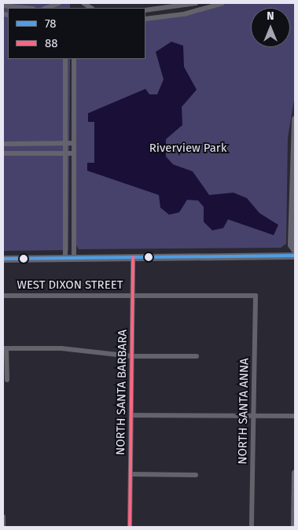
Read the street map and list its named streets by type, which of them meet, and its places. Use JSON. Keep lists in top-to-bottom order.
{
  "streets": {
    "street": ["WEST DIXON STREET", "NORTH SANTA BARBARA", "NORTH SANTA ANNA"]
  },
  "crossings": [
    ["WEST DIXON STREET", "NORTH SANTA BARBARA"],
    ["WEST DIXON STREET", "NORTH SANTA ANNA"]
  ],
  "parks": ["Riverview Park"],
  "lines": ["transit line 78", "transit line 88"],
  "legend": ["78", "88"],
  "north": "top"
}
